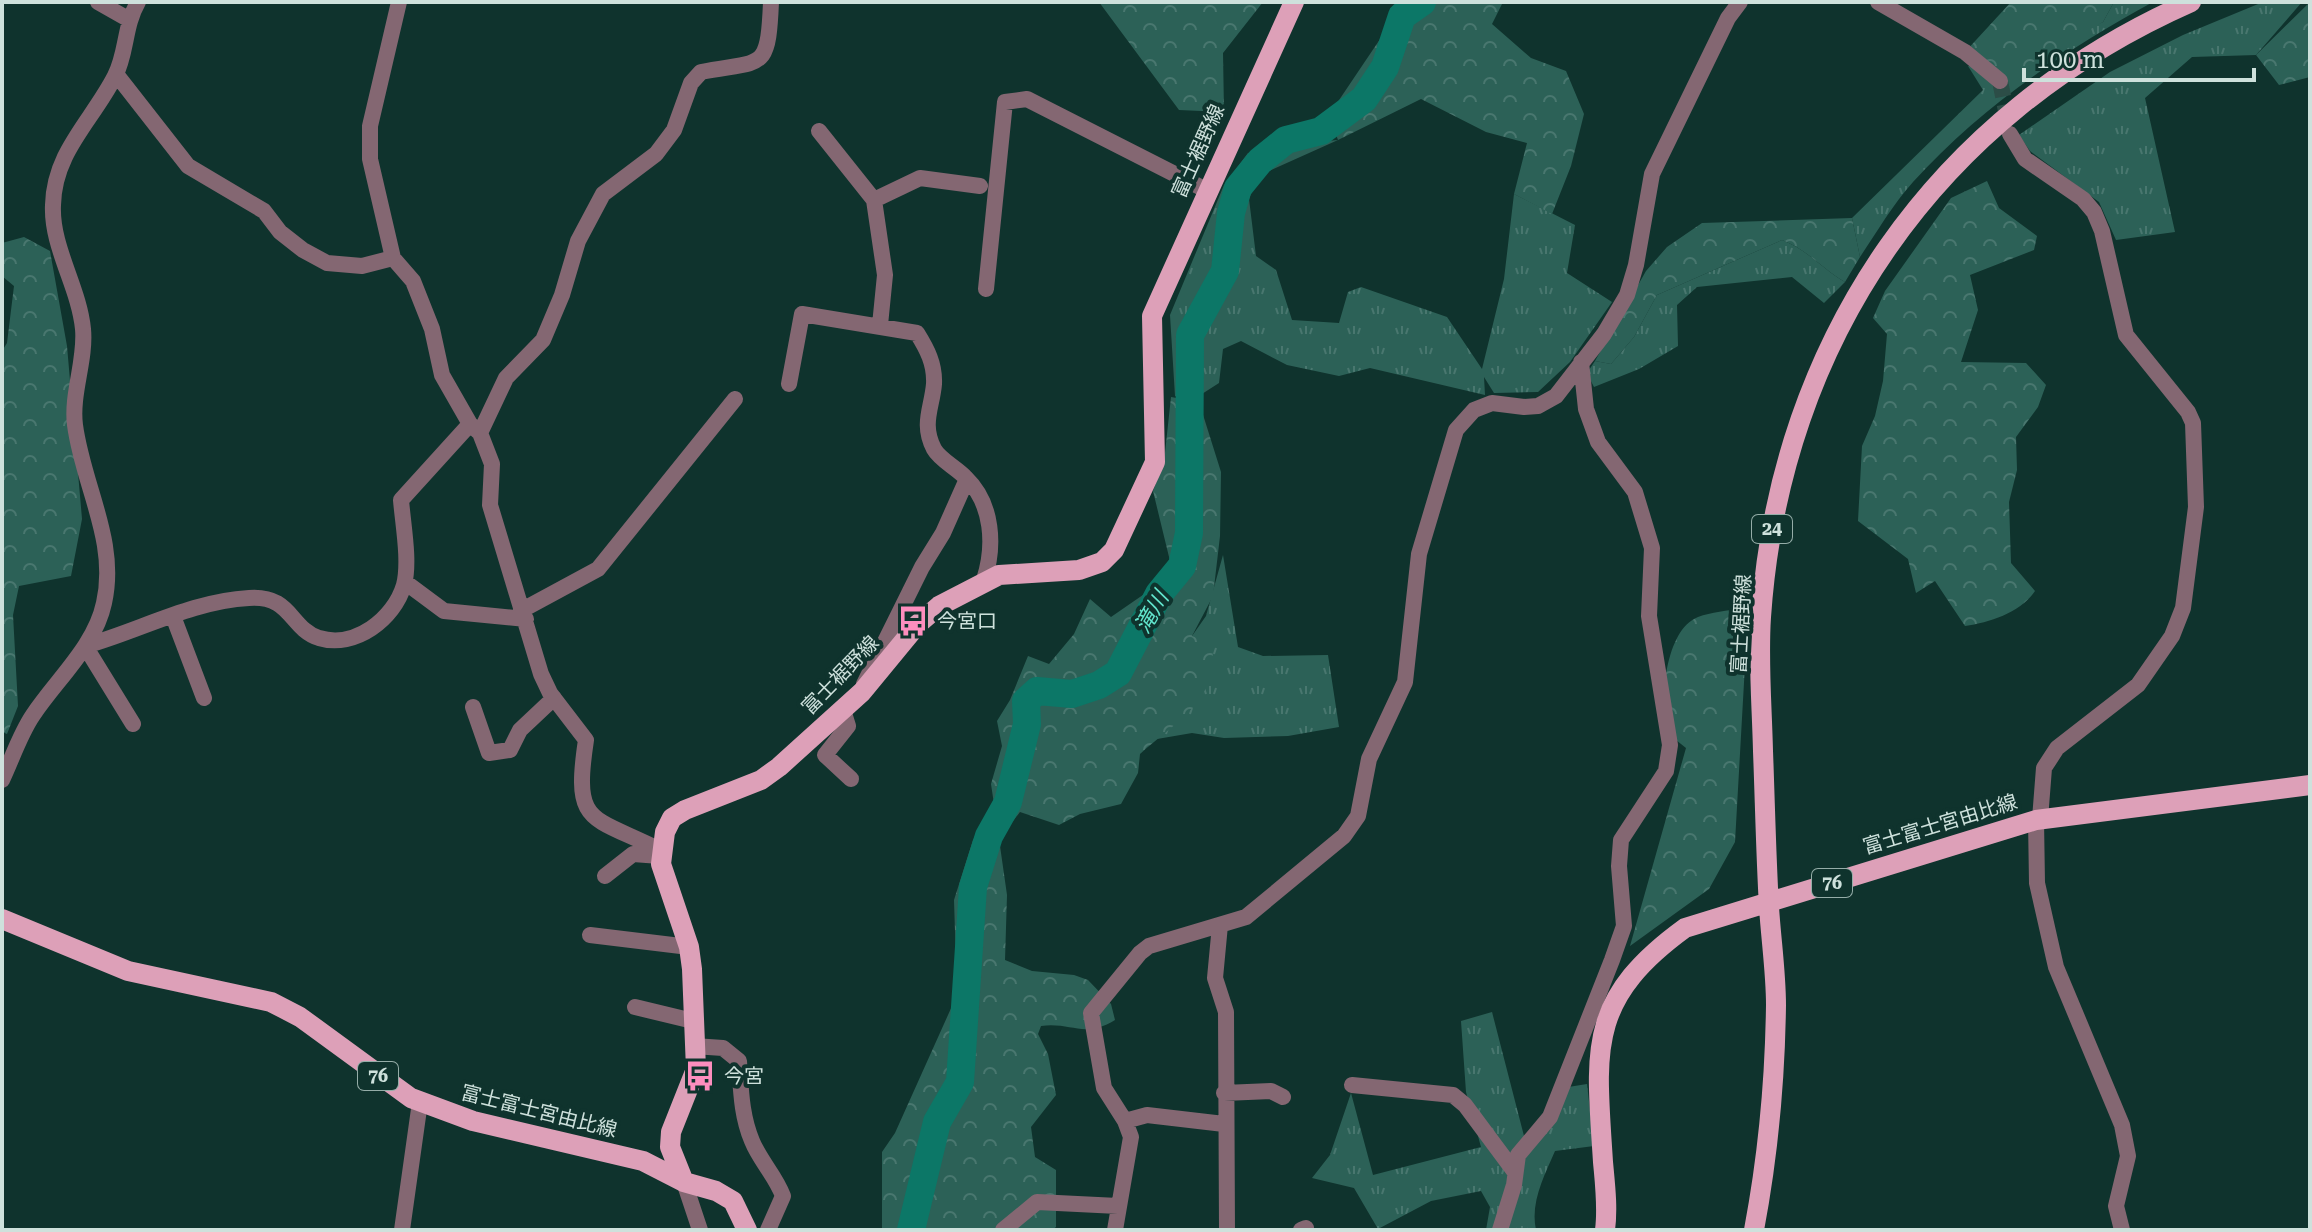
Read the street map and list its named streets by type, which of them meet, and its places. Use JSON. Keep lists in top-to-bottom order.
{
  "streets": {
    "main road": [
      "富士裾野線",
      "24",
      "富士富士宮由比線",
      "76"
    ]
  },
  "crossings": [
    ["富士裾野線", "富士富士宮由比線"]
  ],
  "water": ["滝川"],
  "places": {
    "bus stop": ["今宮口", "今宮"]
  },
  "scale_bar": "100 m"
}
